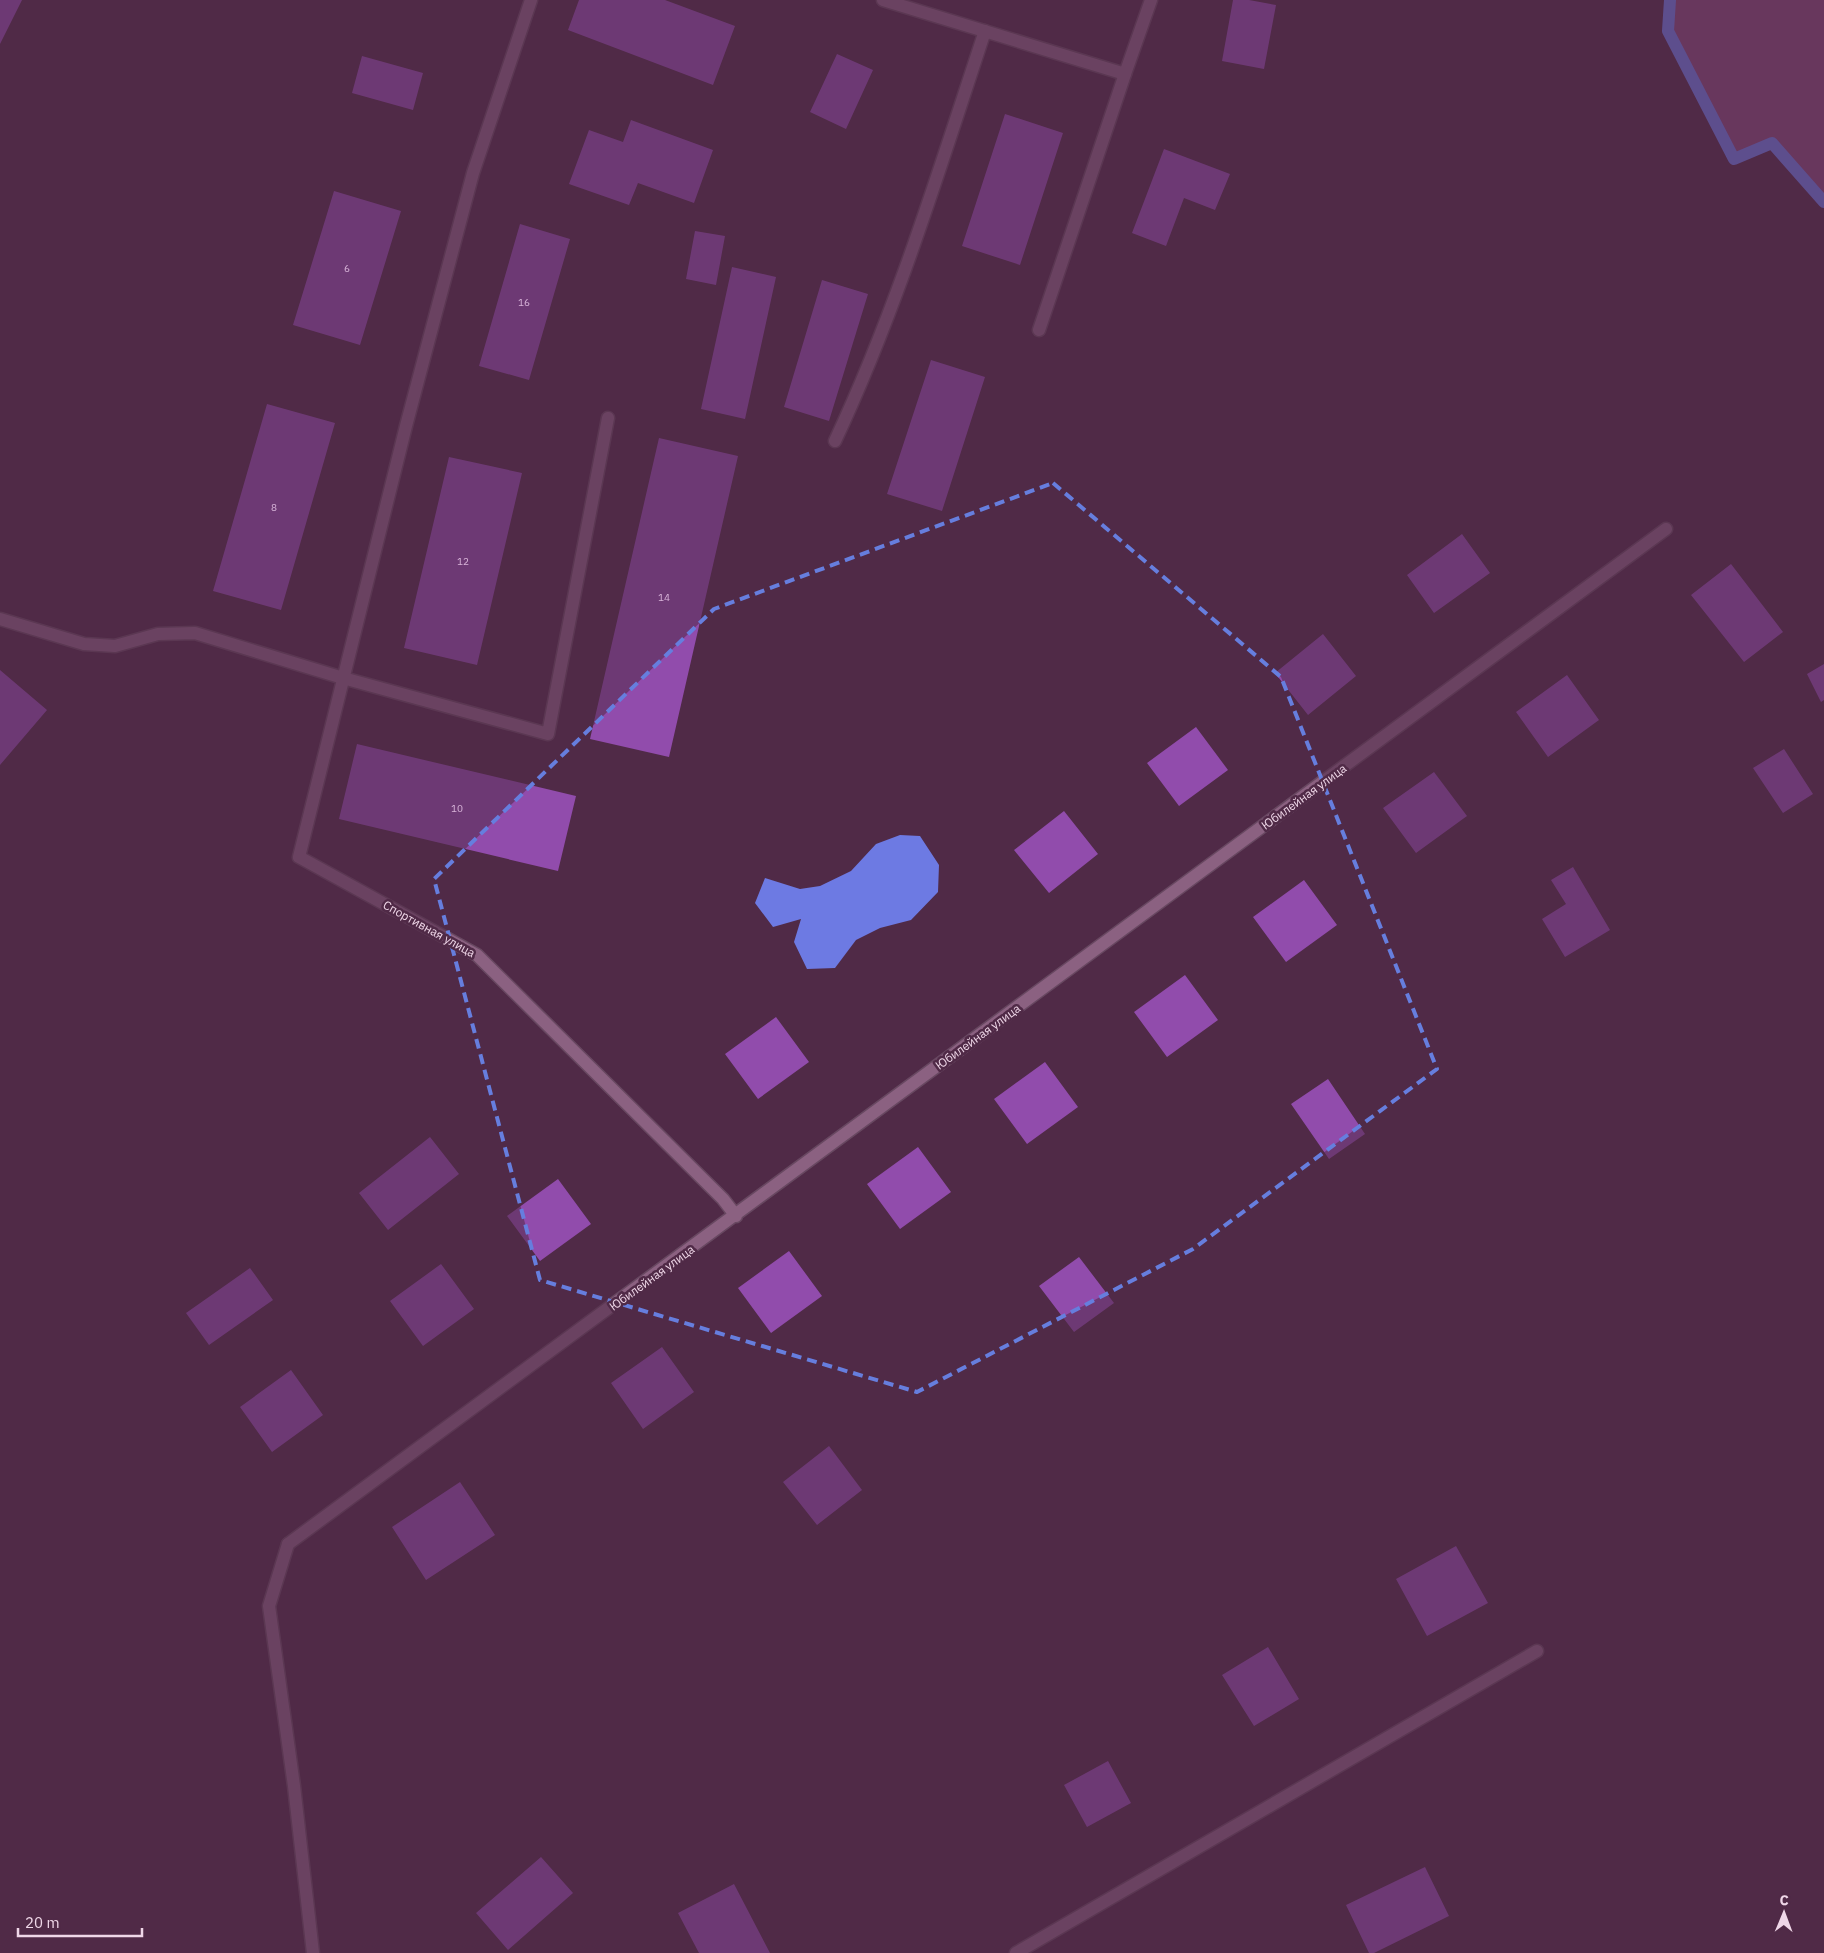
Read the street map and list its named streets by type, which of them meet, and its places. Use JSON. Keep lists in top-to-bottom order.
{
  "streets": {
    "street": ["Юбилейная улица", "Спортивная улица"]
  },
  "crossings": [
    ["Юбилейная улица", "Спортивная улица"]
  ],
  "house_numbers": [
    "6",
    "16",
    "8",
    "12",
    "14",
    "10"
  ],
  "scale_bar": "20 m",
  "north": "top"
}
